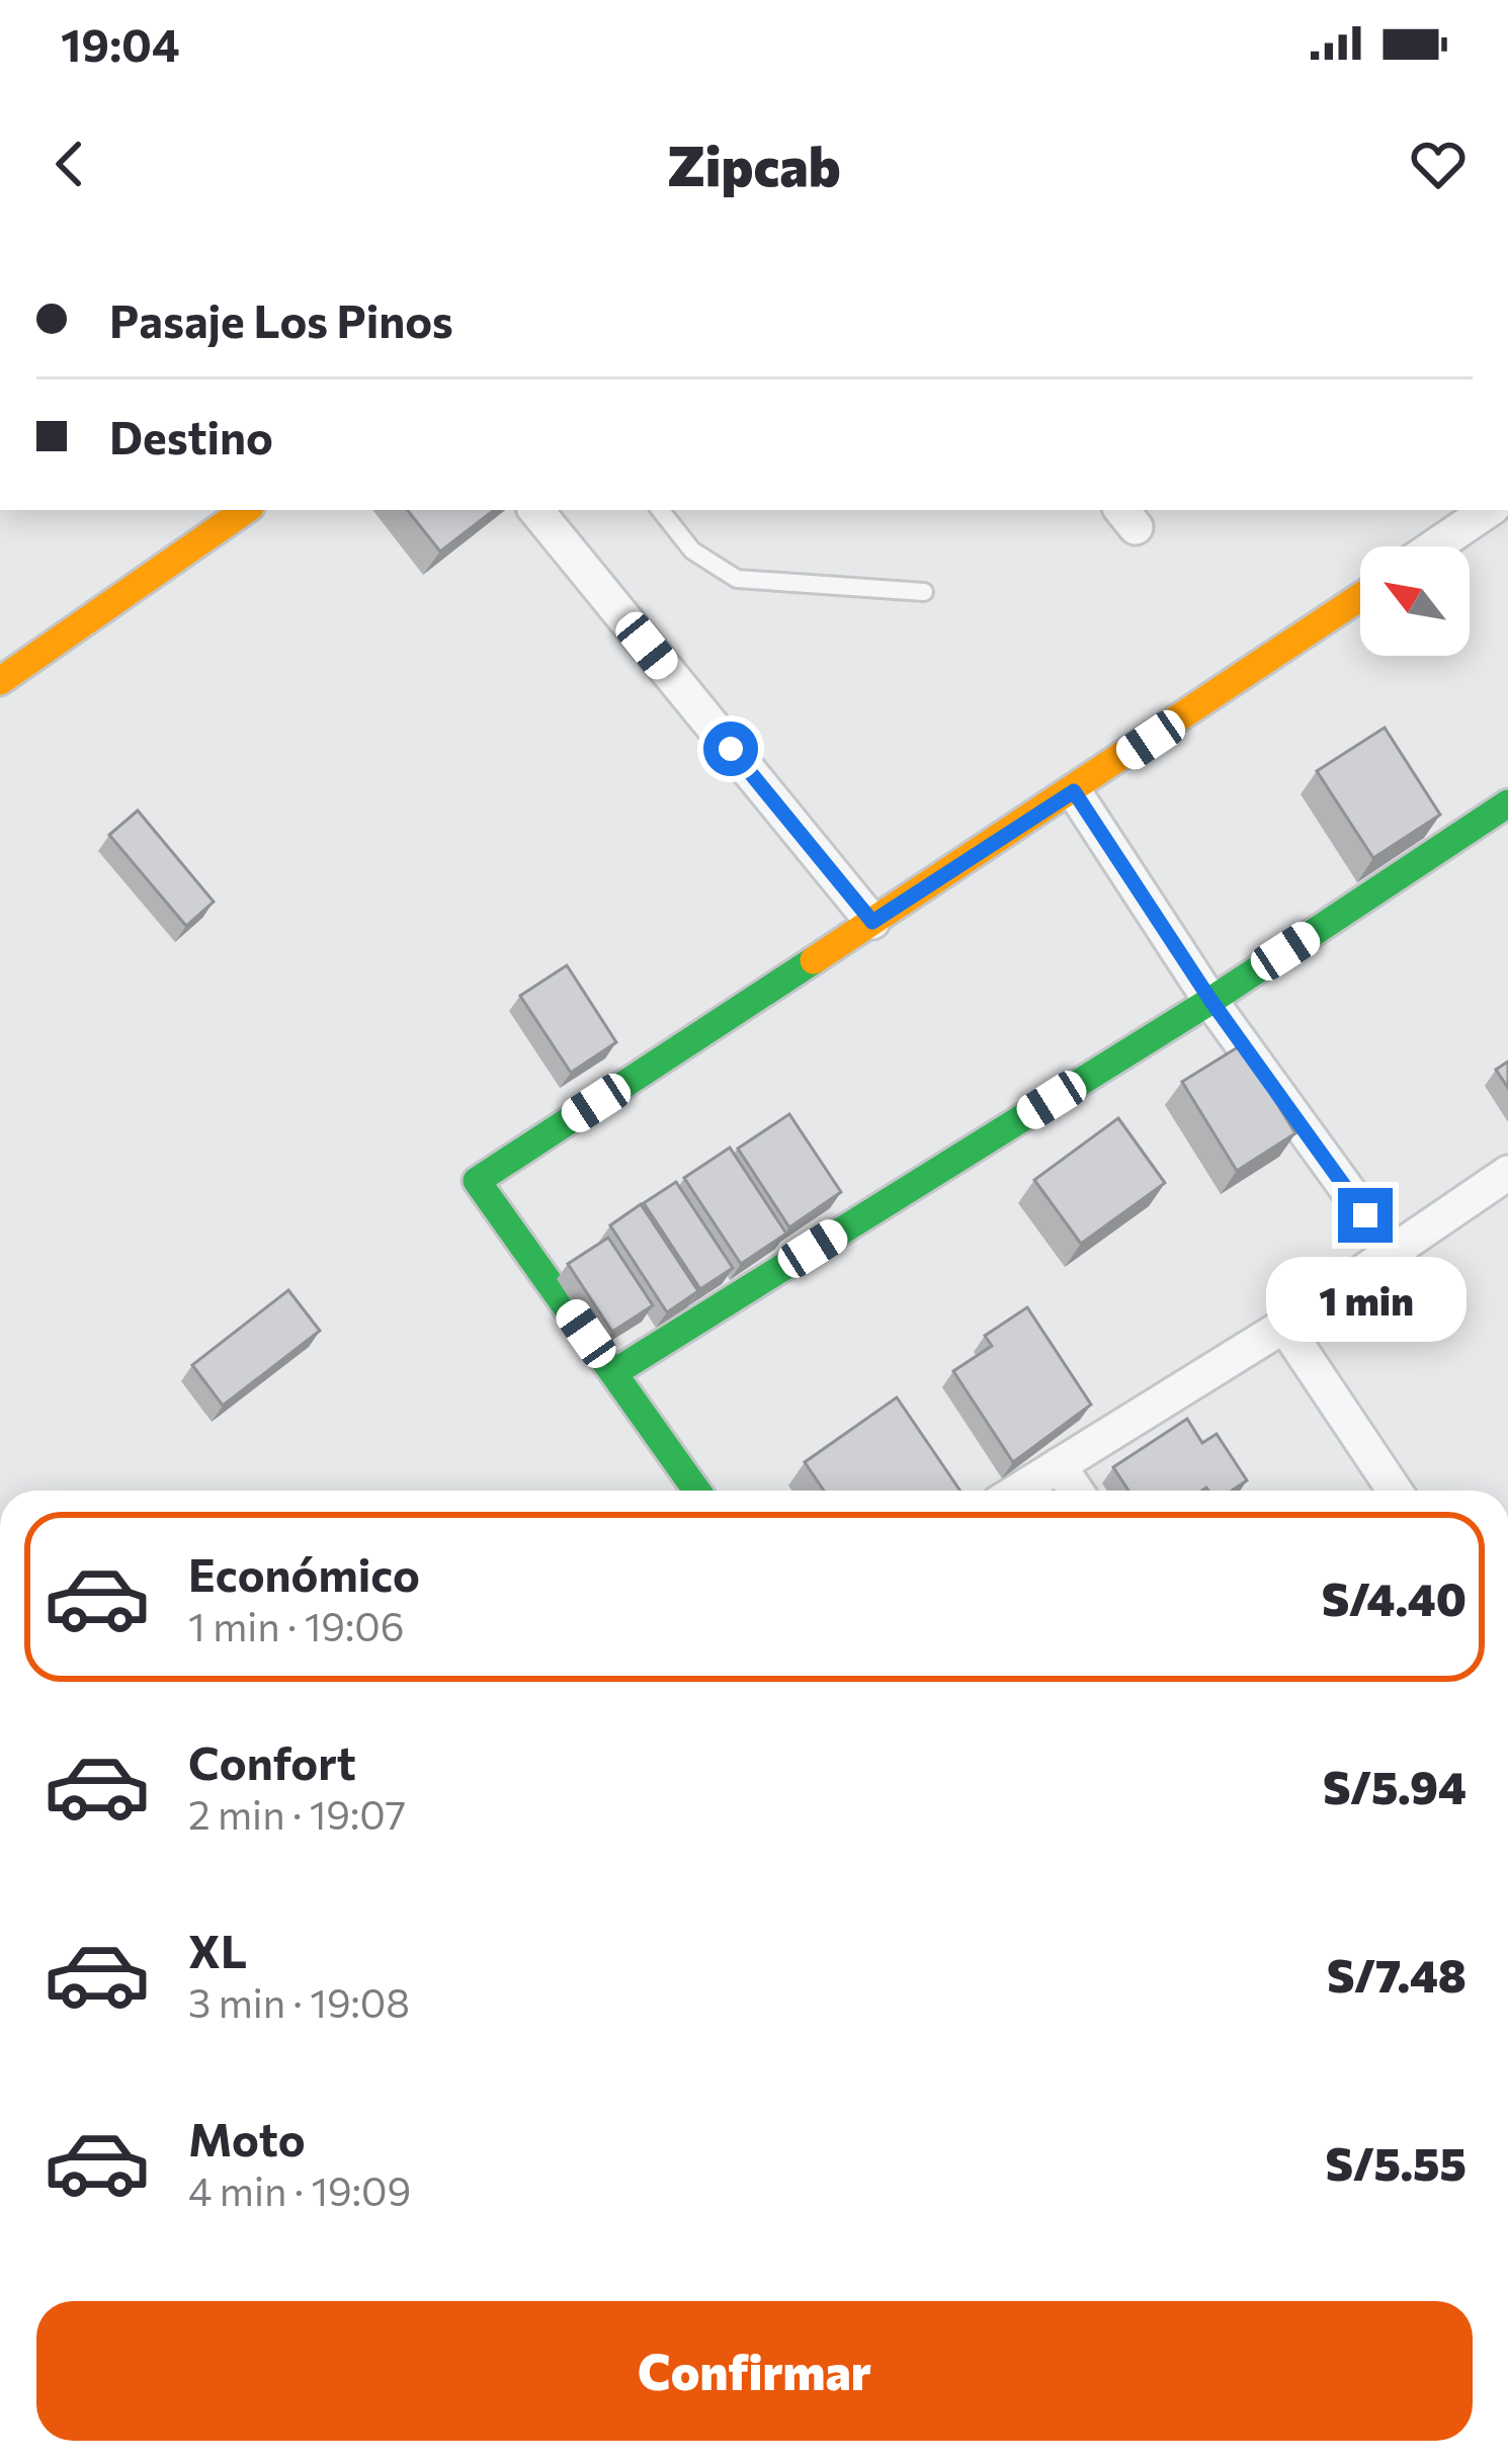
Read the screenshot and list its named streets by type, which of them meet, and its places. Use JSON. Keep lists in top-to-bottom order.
{
  "north": "top left",
  "page": {
    "status": "19:04",
    "header": "Zipcab",
    "banner": ["Pasaje Los Pinos", "Destino"],
    "bubble": "1 min",
    "list": [
      {
        "name": "Económico",
        "note": "1 min · 19:06",
        "value": "S/4.40"
      },
      {
        "name": "Confort",
        "note": "2 min · 19:07",
        "value": "S/5.94"
      },
      {
        "name": "XL",
        "note": "3 min · 19:08",
        "value": "S/7.48"
      },
      {
        "name": "Moto",
        "note": "4 min · 19:09",
        "value": "S/5.55"
      }
    ],
    "buttons": "Confirmar"
  }
}
